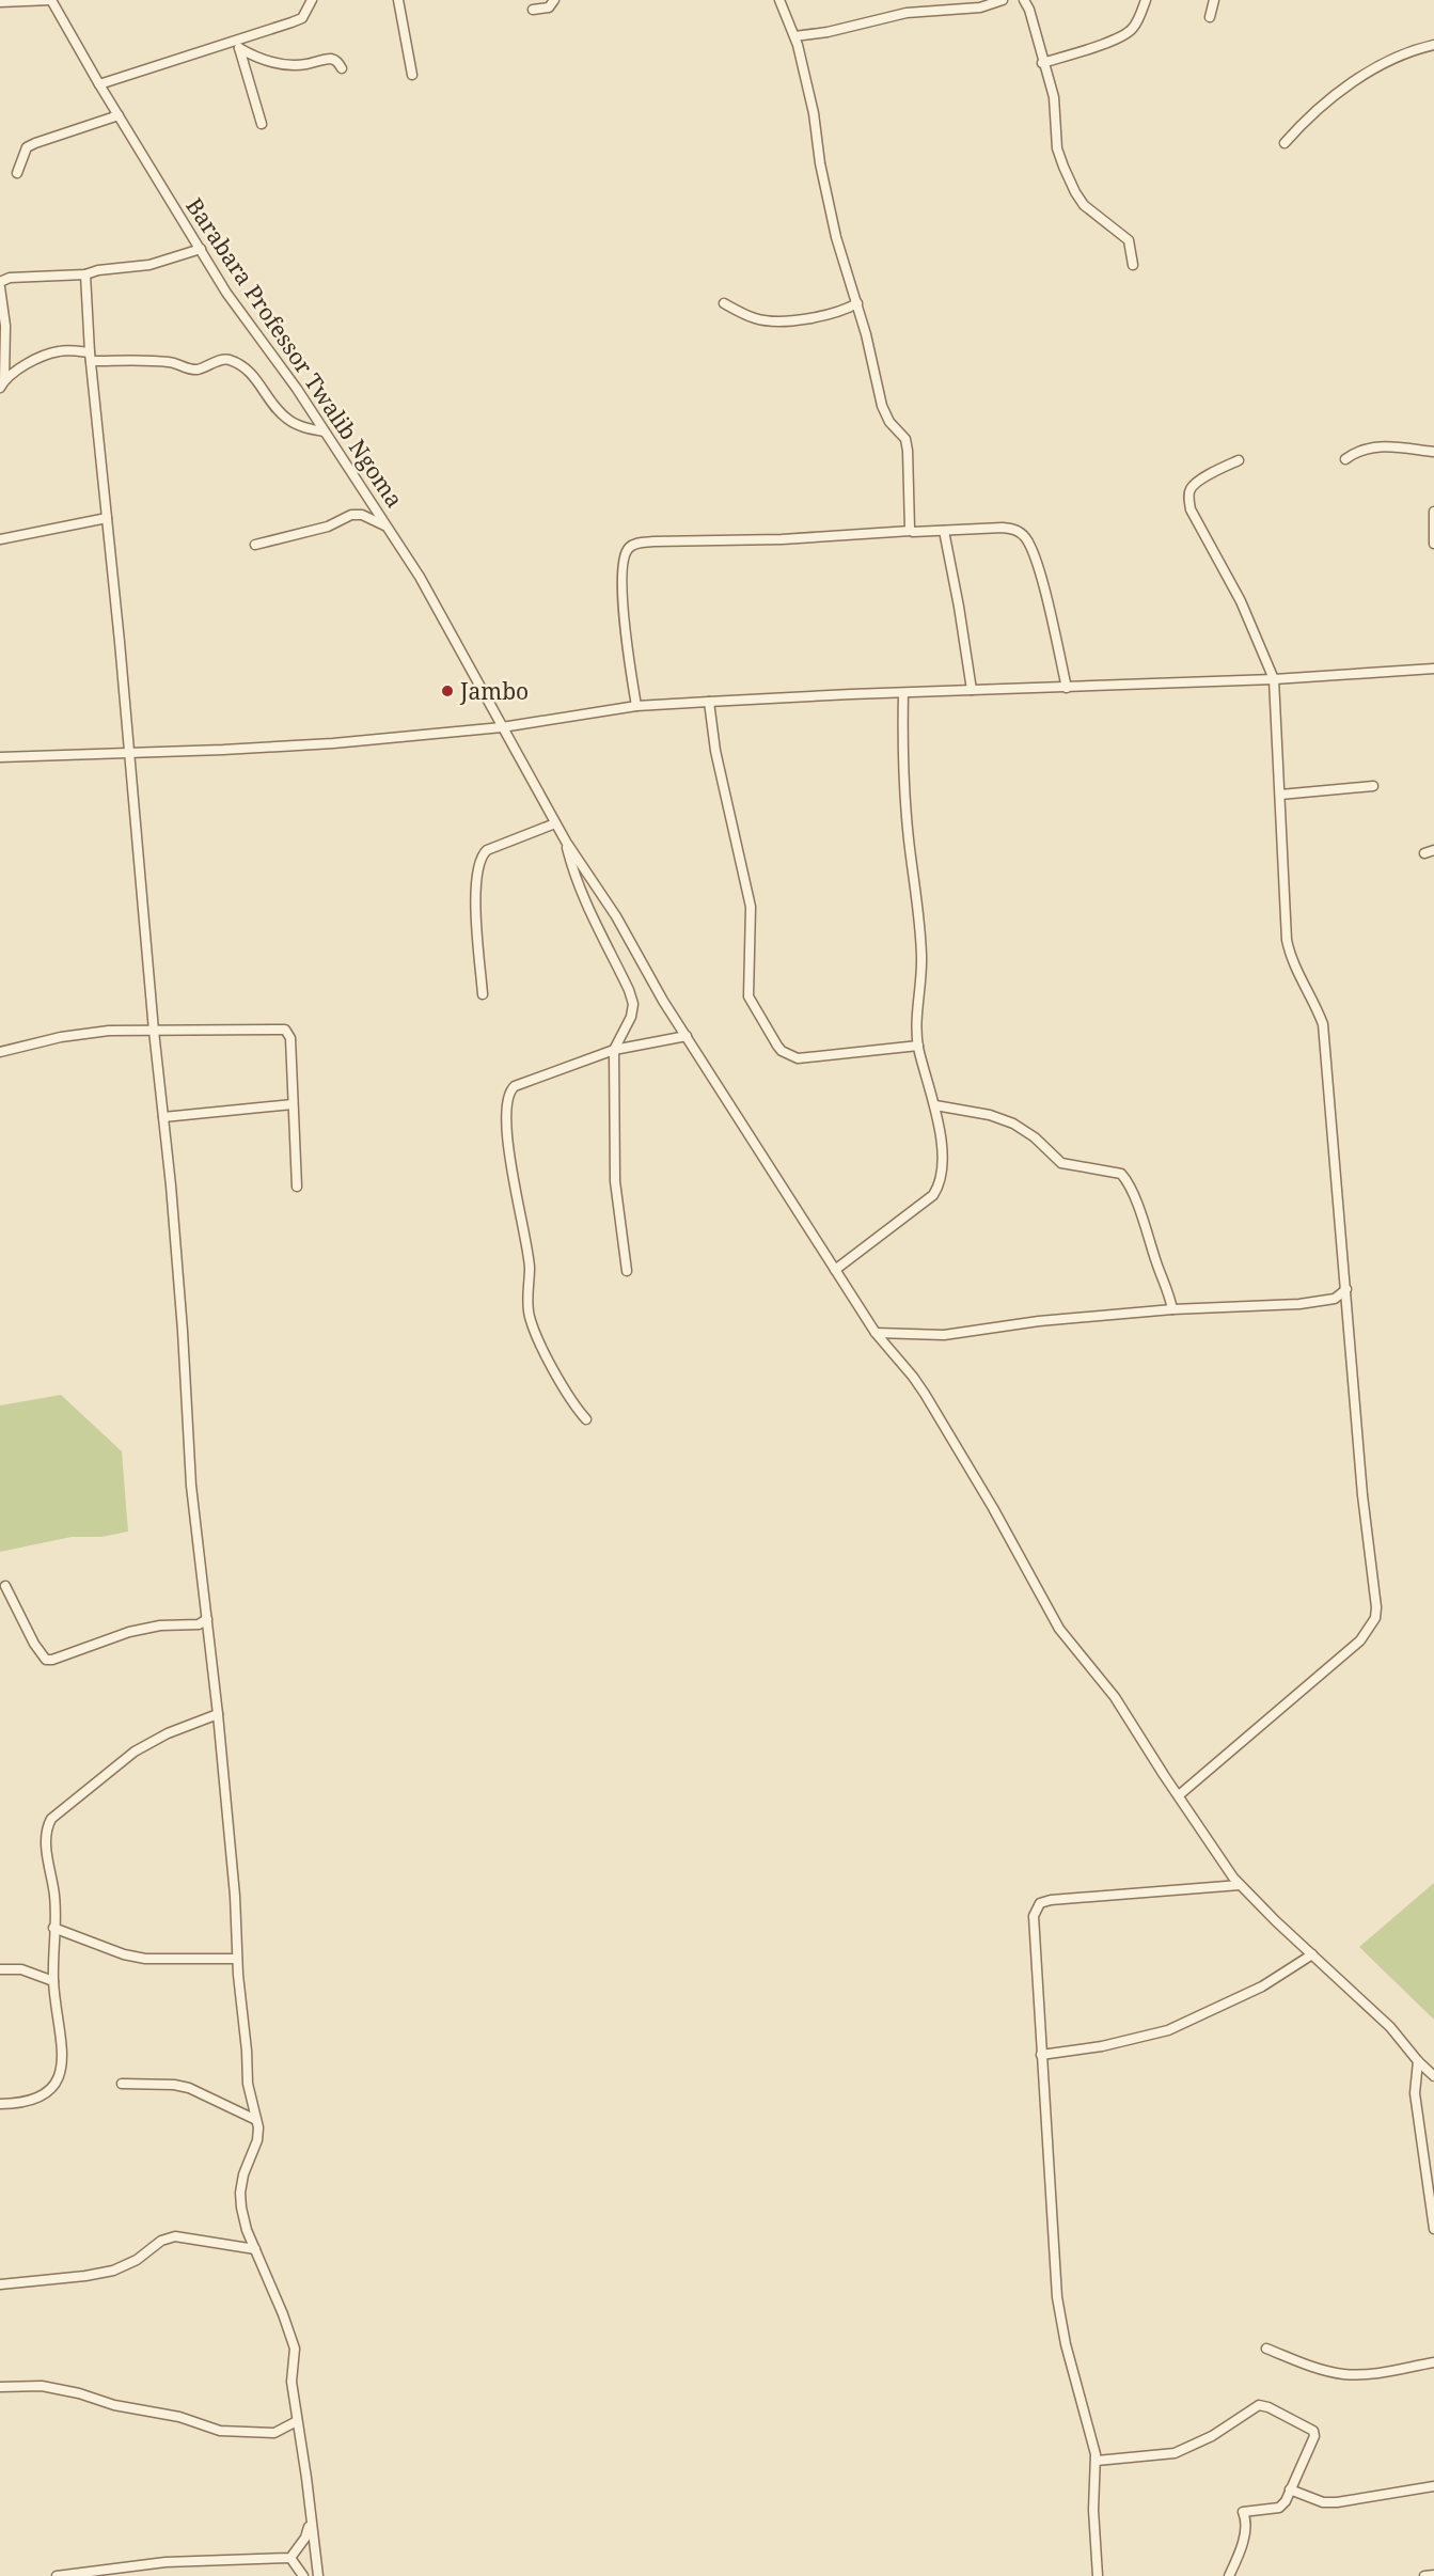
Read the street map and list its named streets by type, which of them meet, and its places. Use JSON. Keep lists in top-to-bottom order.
{
  "streets": {
    "street": ["Barabara Professor Twalib Ngoma"]
  },
  "places": ["Jambo"]
}
